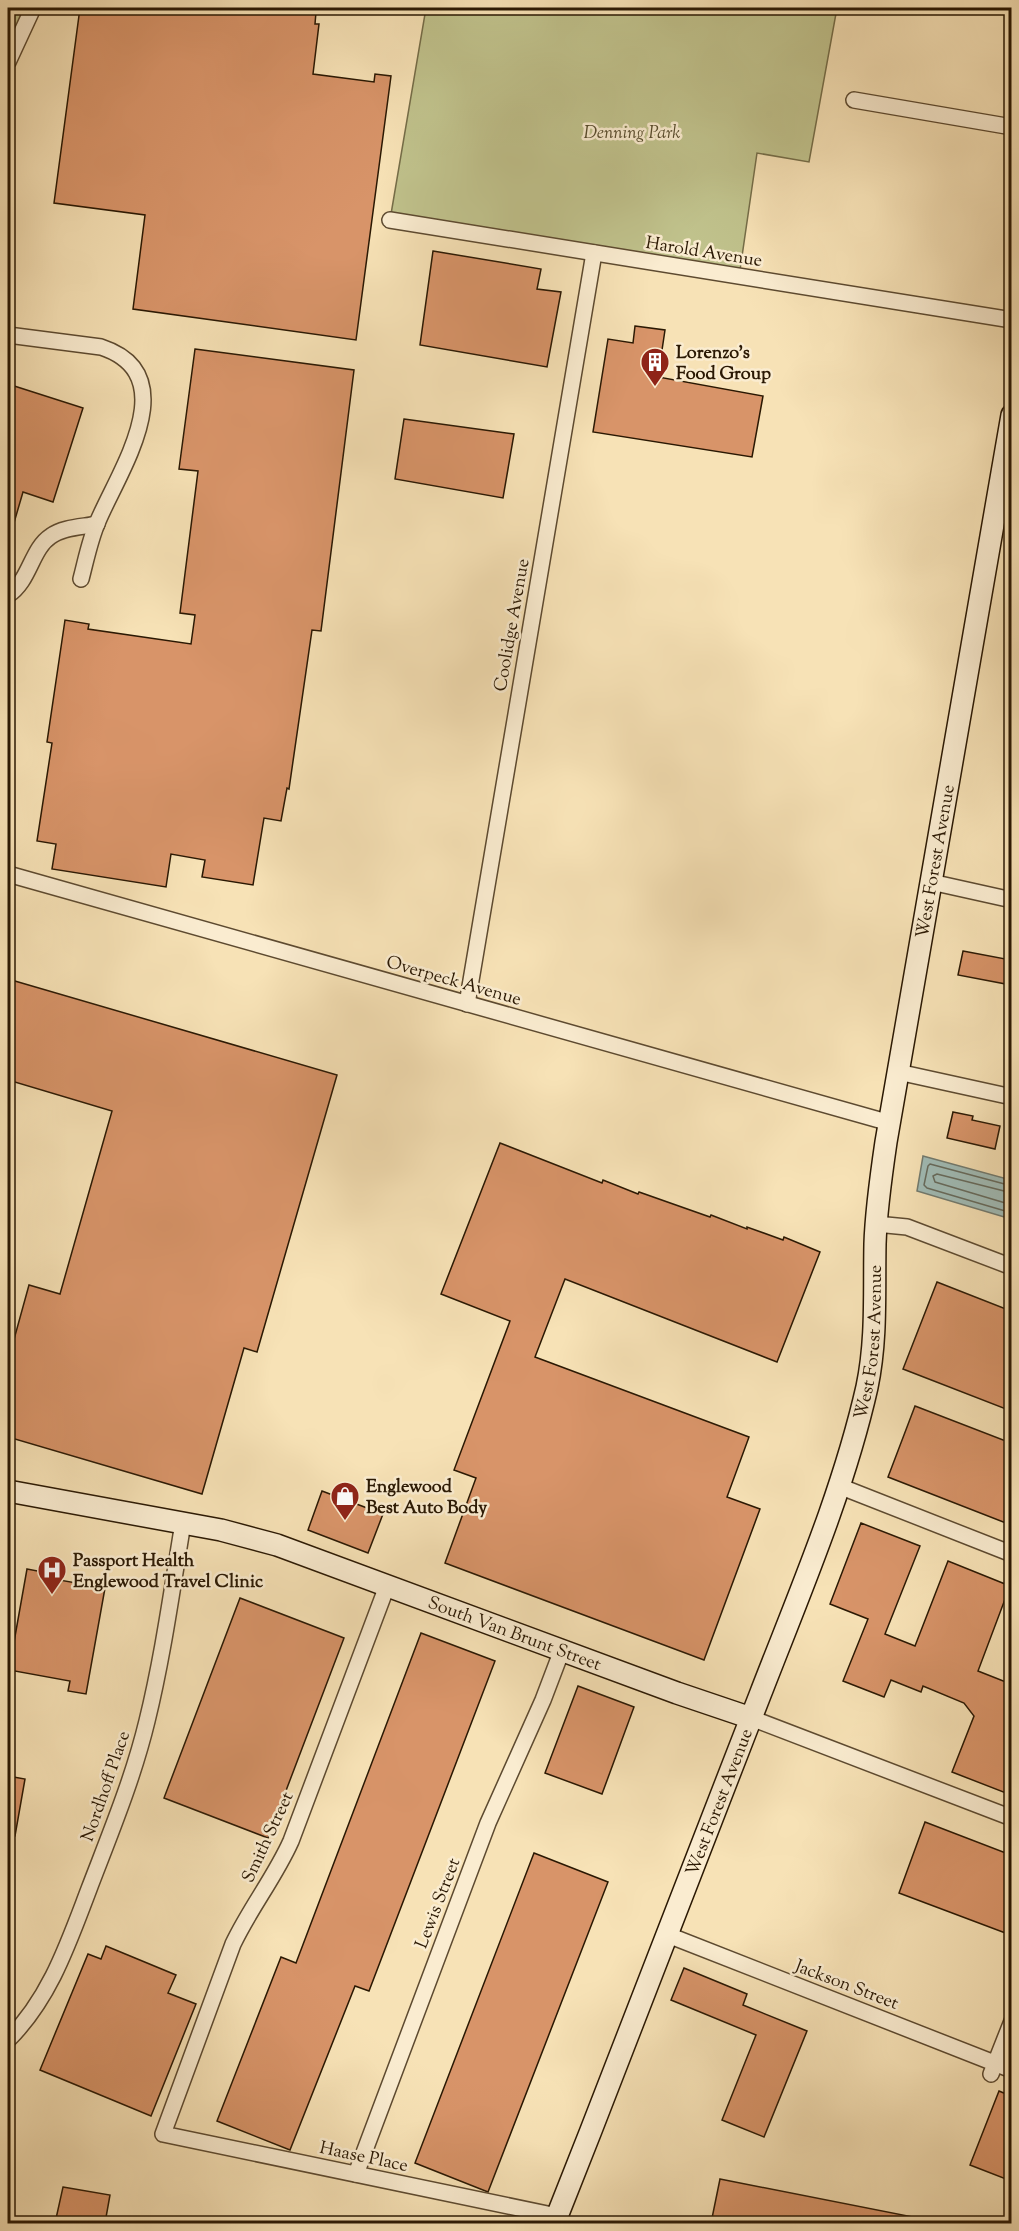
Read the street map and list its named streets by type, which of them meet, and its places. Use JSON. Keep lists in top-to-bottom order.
{
  "streets": {
    "street": [
      "Harold Avenue",
      "Coolidge Avenue",
      "West Forest Avenue",
      "Overpeck Avenue",
      "South Van Brunt Street",
      "Nordhoff Place",
      "Smith Street",
      "Lewis Street",
      "Jackson Street",
      "Haase Place"
    ]
  },
  "crossings": [
    ["Harold Avenue", "Coolidge Avenue"],
    ["Coolidge Avenue", "Overpeck Avenue"],
    ["West Forest Avenue", "Overpeck Avenue"],
    ["West Forest Avenue", "South Van Brunt Street"],
    ["West Forest Avenue", "Jackson Street"],
    ["West Forest Avenue", "Haase Place"],
    ["South Van Brunt Street", "Nordhoff Place"],
    ["South Van Brunt Street", "Smith Street"],
    ["South Van Brunt Street", "Lewis Street"],
    ["Smith Street", "Haase Place"],
    ["Lewis Street", "Haase Place"]
  ],
  "parks": ["Denning Park"],
  "places": {
    "building": ["Lorenzo's Food Group"],
    "shop": ["Englewood Best Auto Body"],
    "hospital": ["Passport Health Englewood Travel Clinic"]
  }
}
